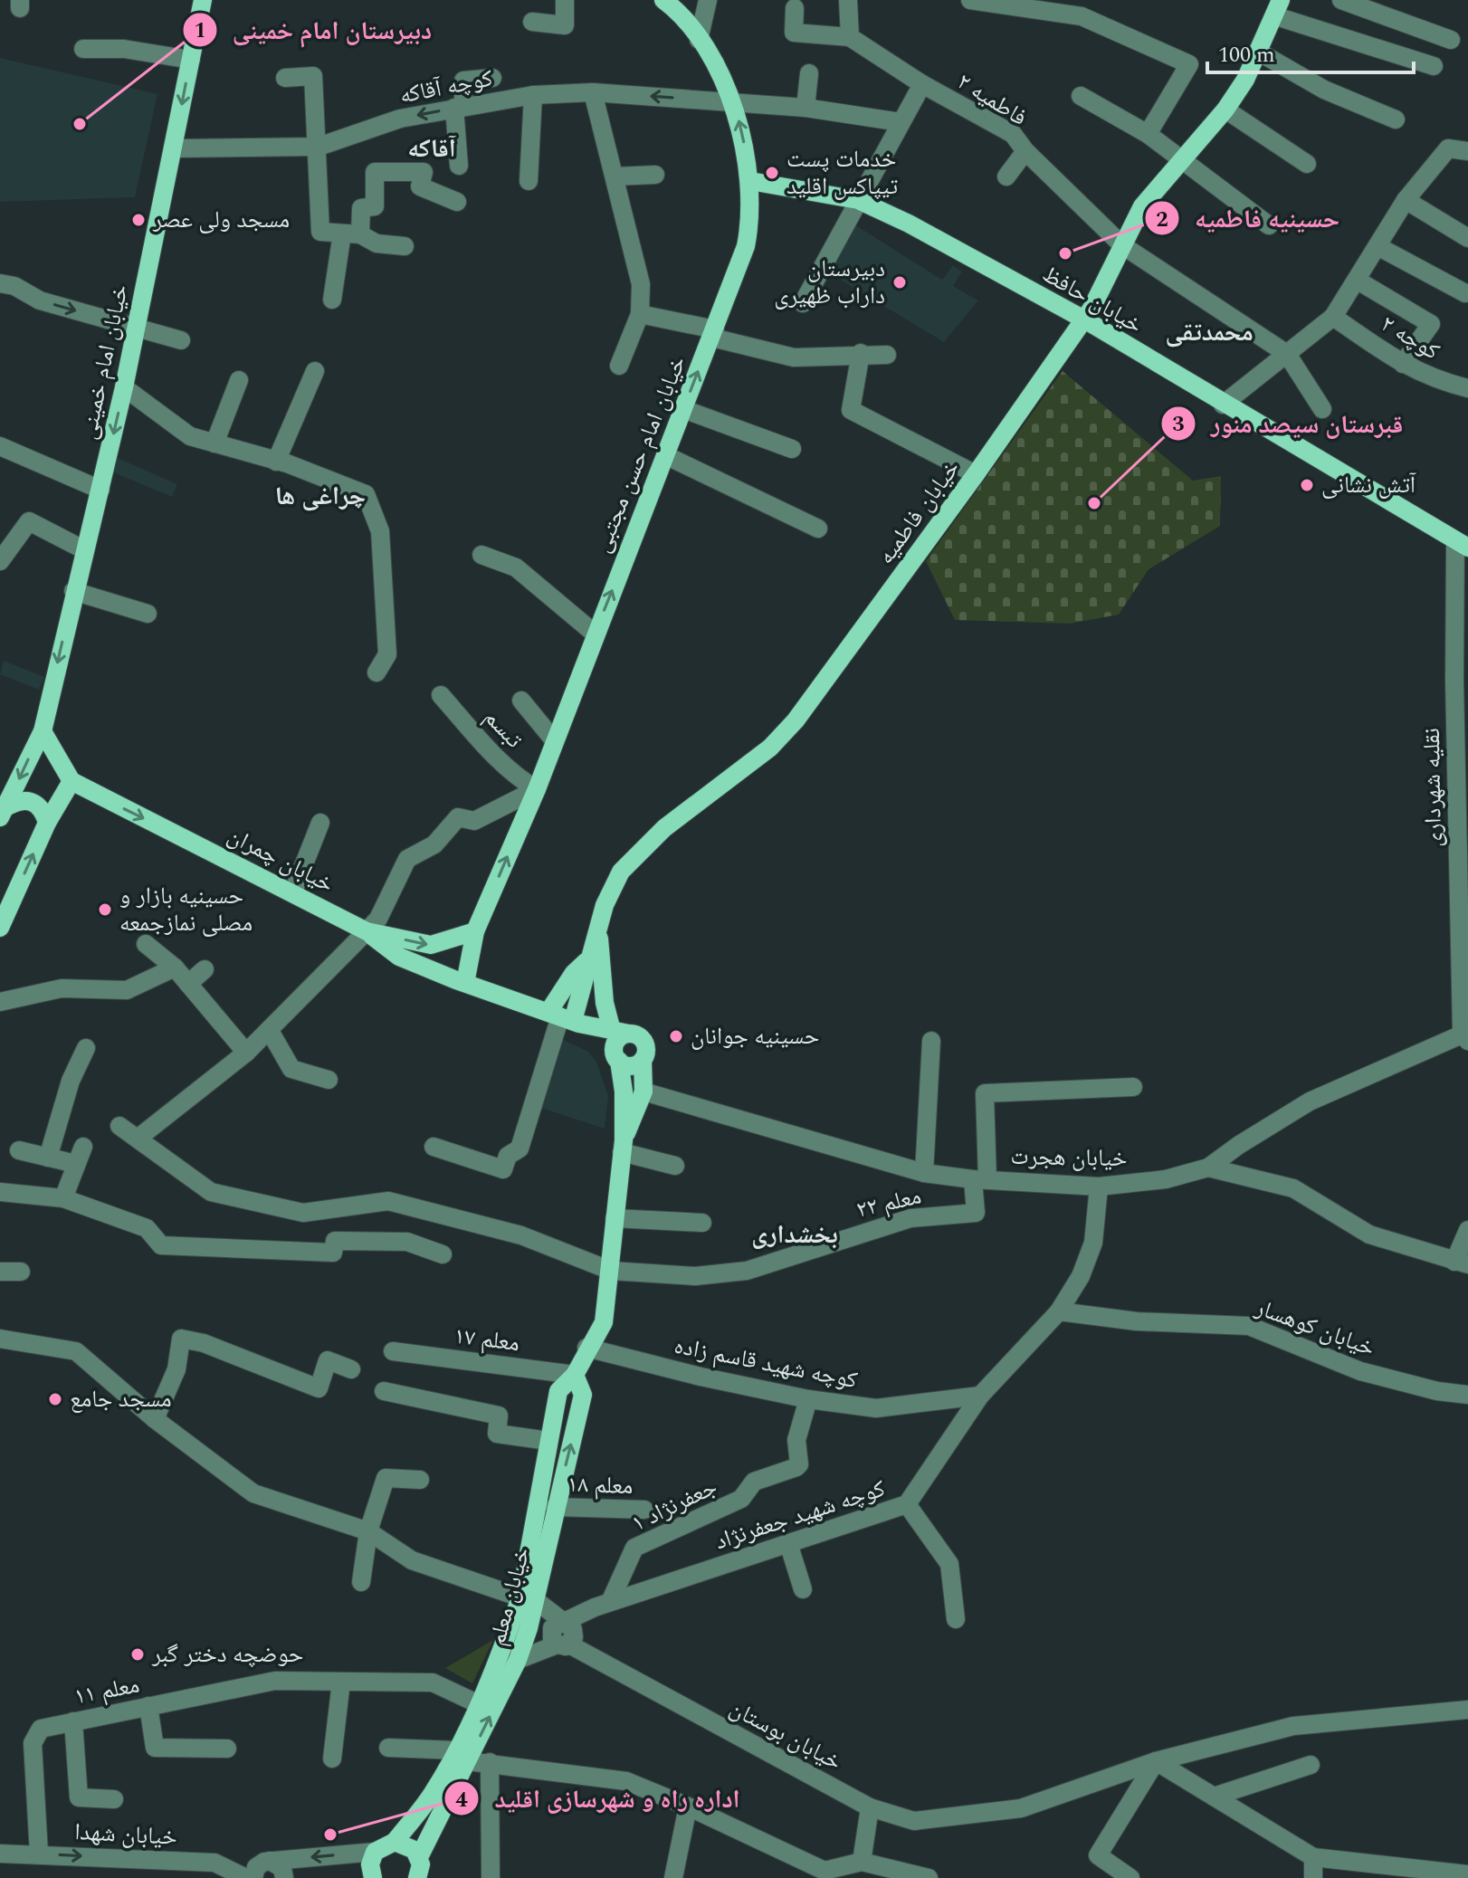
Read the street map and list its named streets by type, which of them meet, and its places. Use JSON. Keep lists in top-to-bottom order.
{
  "streets": {
    "main road": [
      "خیابان حافظ",
      "خیابان امام خمینی",
      "خیابان امام حسن مجتبی",
      "خیابان فاطمیه",
      "خیابان چمران",
      "خیابان معلم"
    ],
    "street": [
      "کوچه آقاکه",
      "فاطمیه ۲",
      "کوچه ۲",
      "تبسم",
      "نقلیه شهرداری",
      "خیابان هجرت",
      "معلم ۲۲",
      "خیابان کوهسار",
      "معلم ۱۷",
      "کوچه شهید قاسم زاده",
      "معلم ۱۸",
      "جعفرنژاد ۱",
      "کوچه شهید جعفرنژاد",
      "معلم ۱۱",
      "خیابان بوستان",
      "خیابان شهدا"
    ]
  },
  "crossings": [
    ["کوچه آقاکه", "خیابان امام خمینی"],
    ["کوچه آقاکه", "خیابان امام حسن مجتبی"],
    ["فاطمیه ۲", "خیابان فاطمیه"],
    ["خیابان حافظ", "خیابان امام حسن مجتبی"],
    ["خیابان حافظ", "خیابان فاطمیه"],
    ["خیابان حافظ", "نقلیه شهرداری"],
    ["خیابان امام حسن مجتبی", "تبسم"],
    ["خیابان امام حسن مجتبی", "خیابان چمران"],
    ["نقلیه شهرداری", "خیابان هجرت"],
    ["خیابان هجرت", "معلم ۲۲"],
    ["خیابان هجرت", "کوچه شهید جعفرنژاد"],
    ["خیابان هجرت", "خیابان معلم"],
    ["معلم ۲۲", "خیابان معلم"],
    ["خیابان کوهسار", "کوچه شهید جعفرنژاد"],
    ["معلم ۱۷", "خیابان معلم"],
    ["کوچه شهید قاسم زاده", "جعفرنژاد ۱"],
    ["کوچه شهید قاسم زاده", "کوچه شهید جعفرنژاد"],
    ["کوچه شهید قاسم زاده", "خیابان معلم"],
    ["معلم ۱۸", "خیابان معلم"],
    ["جعفرنژاد ۱", "کوچه شهید جعفرنژاد"],
    ["کوچه شهید جعفرنژاد", "خیابان بوستان"],
    ["خیابان معلم", "معلم ۱۱"],
    ["خیابان معلم", "خیابان بوستان"],
    ["معلم ۱۱", "خیابان شهدا"]
  ],
  "one_way": ["خیابان امام خمینی", "خیابان امام حسن مجتبی", "خیابان شهدا"],
  "districts": [
    "آقاکه",
    "محمدتقی",
    "چراغی ها",
    "بخشداری"
  ],
  "places": [
    "دبیرستان امام خمینی",
    "خدمات پست تیپاکس اقلید",
    "مسجد ولی عصر",
    "حسینیه فاطمیه",
    "دبیرستان داراب ظهیری",
    "آتش نشانی",
    "قبرستان سیصد منور",
    "حسینیه بازار و مصلی نمازجمعه",
    "حسینیه جوانان",
    "مسجد جامع",
    "حوضچه دختر گبر",
    "اداره راه و شهرسازی اقلید"
  ],
  "scale_bar": "100 m"
}
